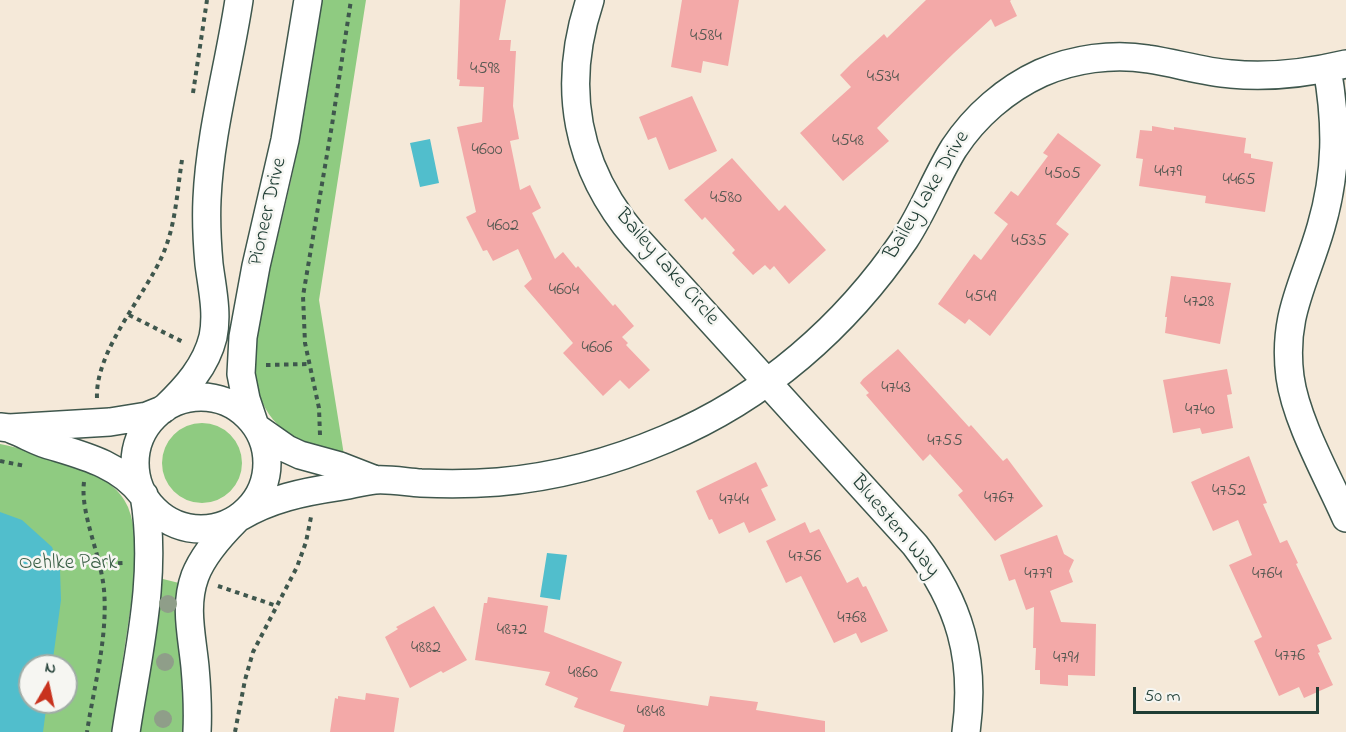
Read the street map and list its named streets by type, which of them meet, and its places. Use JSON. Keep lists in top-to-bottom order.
{
  "streets": {
    "street": [
      "Bailey Lake Drive",
      "Pioneer Drive",
      "Bailey Lake Circle",
      "Bluestem Way"
    ]
  },
  "crossings": [
    ["Bailey Lake Drive", "Pioneer Drive"],
    ["Bailey Lake Drive", "Bailey Lake Circle"],
    ["Bailey Lake Drive", "Bluestem Way"],
    ["Bailey Lake Circle", "Bluestem Way"]
  ],
  "parks": ["Oehlke Park"],
  "house_numbers": [
    "4584",
    "4598",
    "4534",
    "4548",
    "4600",
    "4479",
    "4505",
    "4465",
    "4580",
    "4602",
    "4535",
    "4604",
    "4549",
    "4728",
    "4606",
    "4743",
    "4740",
    "4755",
    "4752",
    "4767",
    "4744",
    "4756",
    "4779",
    "4764",
    "4768",
    "4872",
    "4882",
    "4776",
    "4791",
    "4860",
    "4848"
  ],
  "scale_bar": "50 m",
  "north": "top"
}
